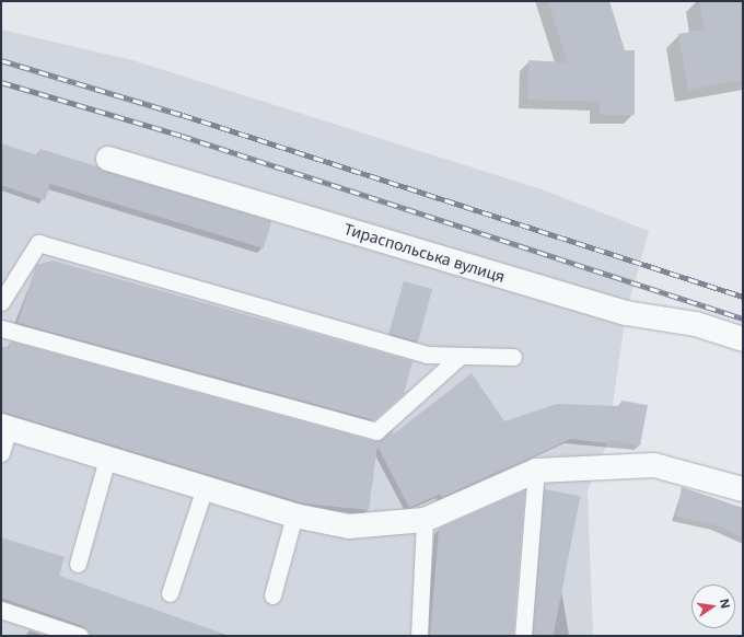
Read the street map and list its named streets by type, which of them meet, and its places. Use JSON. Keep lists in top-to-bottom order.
{
  "streets": {
    "street": ["Тираспольська вулиця"]
  },
  "north": "right"
}
